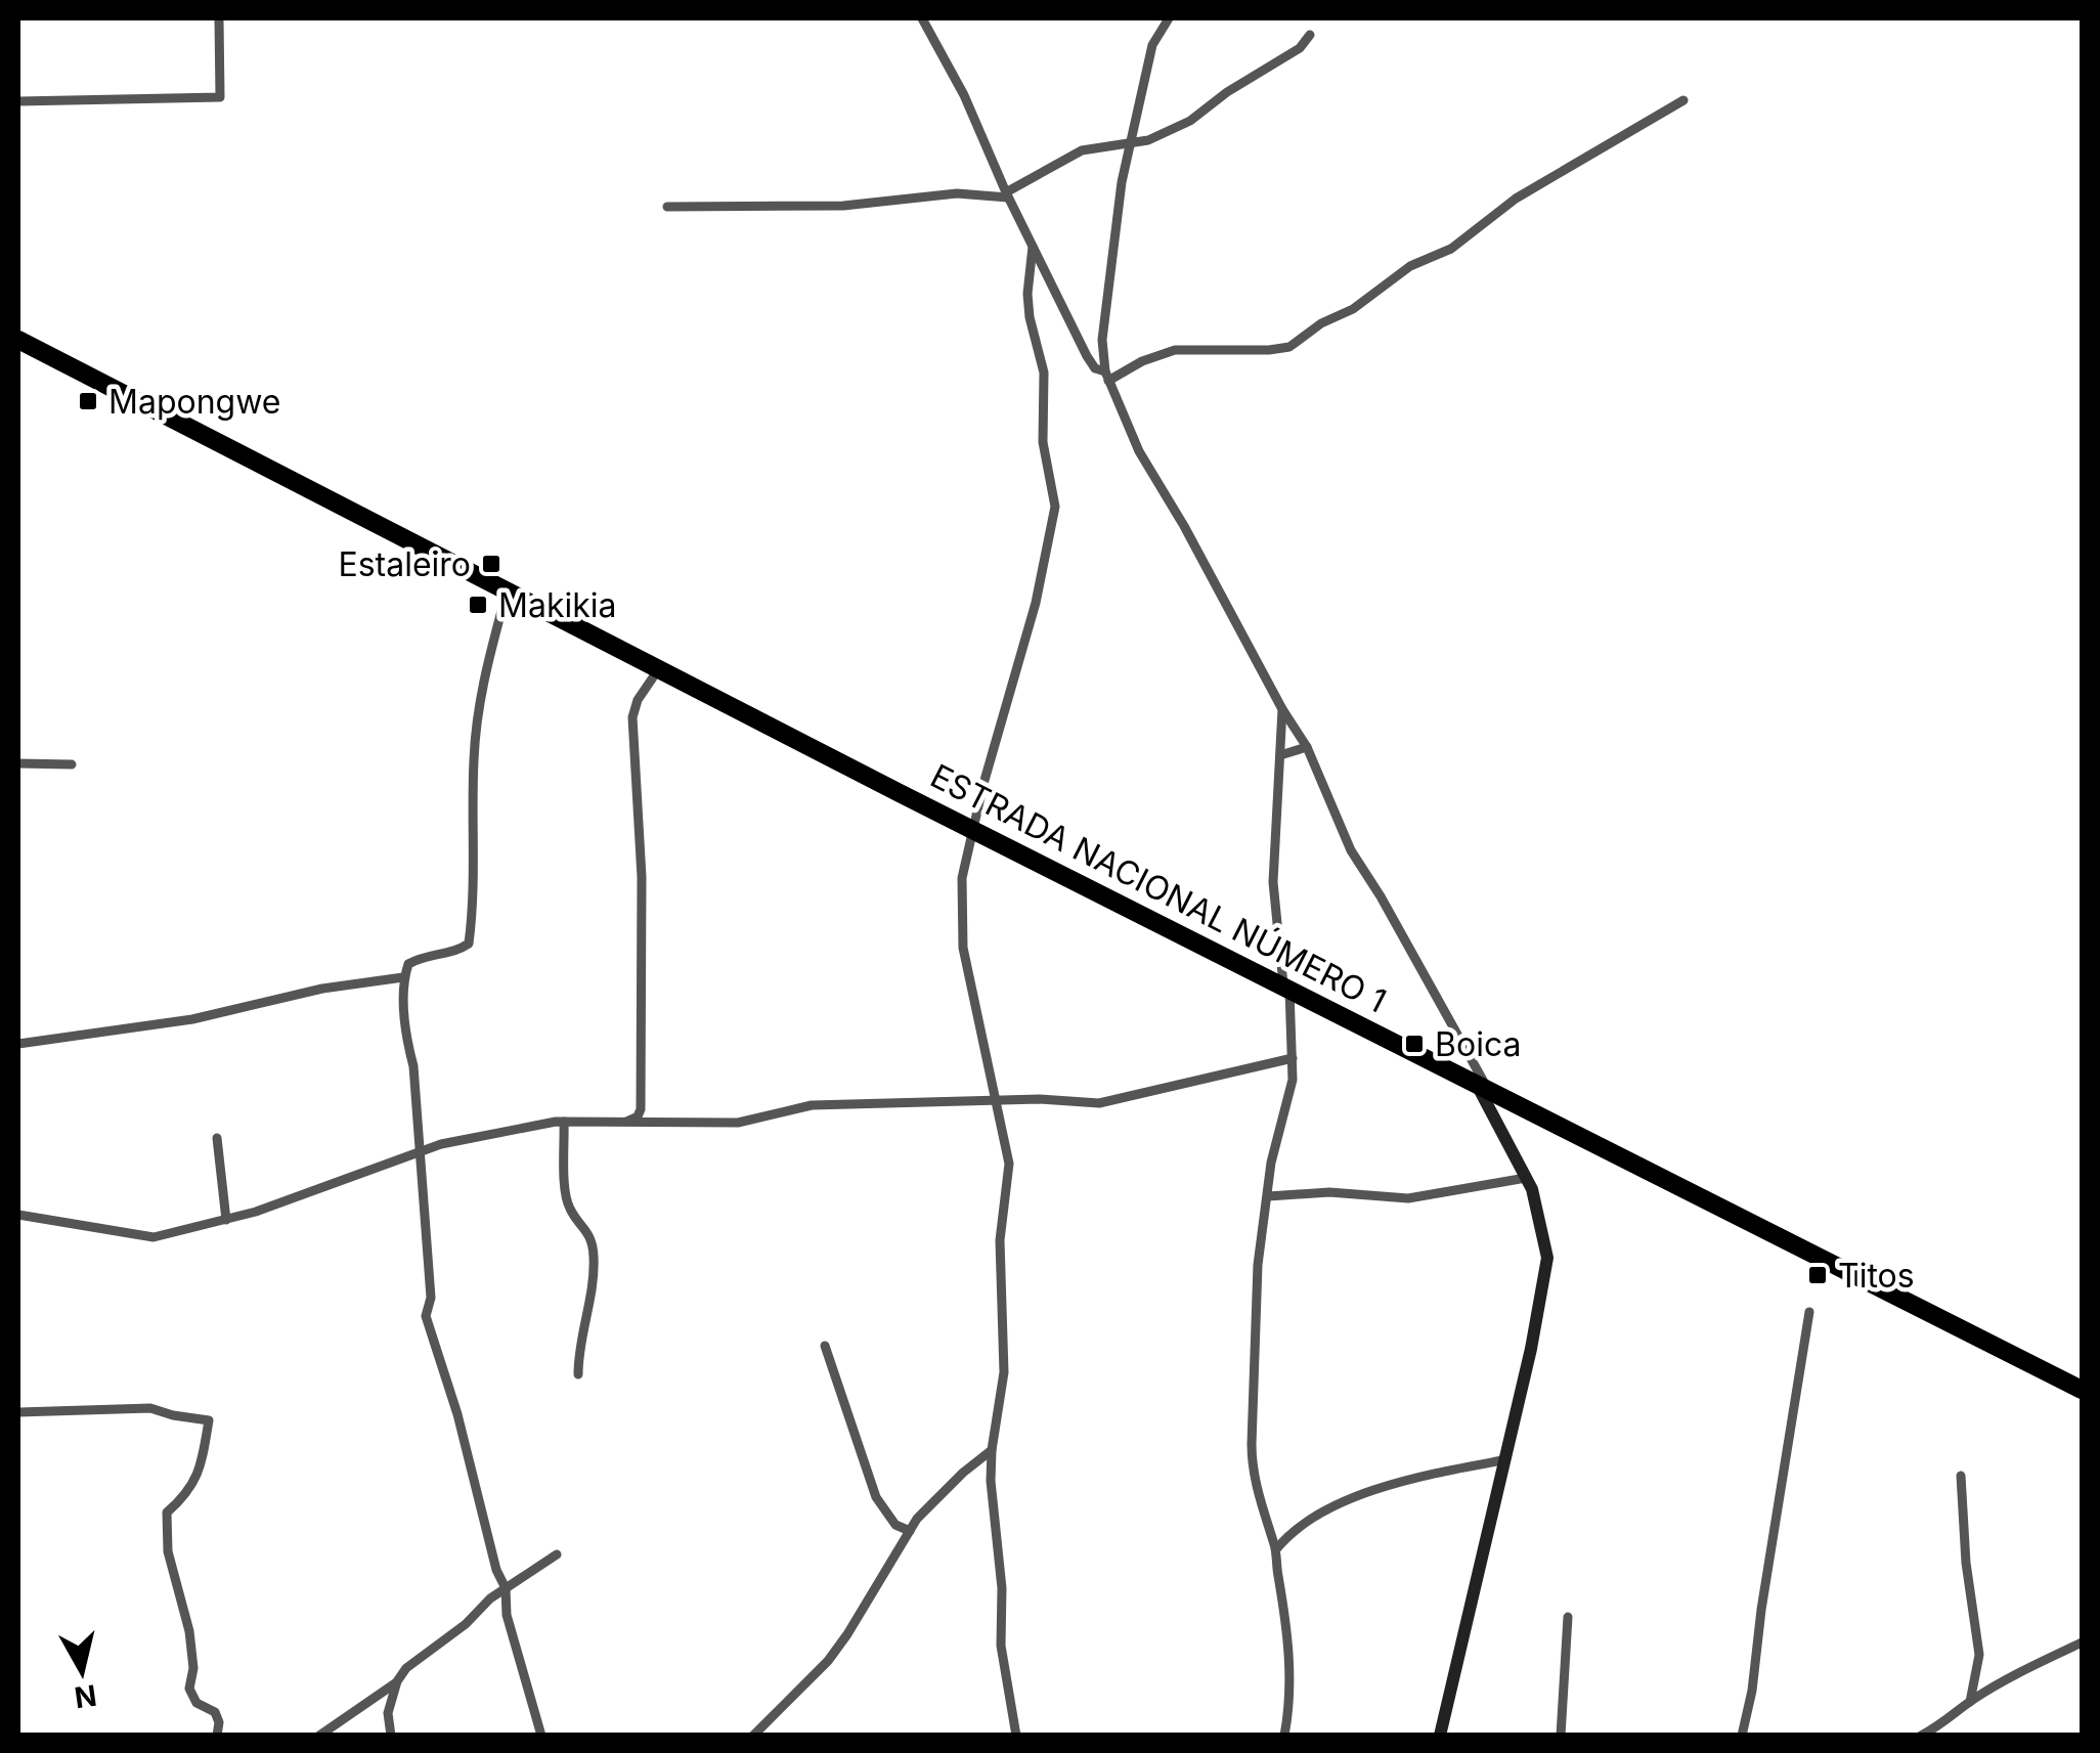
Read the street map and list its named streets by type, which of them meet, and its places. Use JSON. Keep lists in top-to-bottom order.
{
  "streets": {
    "highway": ["ESTRADA NACIONAL NÚMERO 1"]
  },
  "places": {
    "transit": [
      "Mapongwe",
      "Estaleiro",
      "Makikia",
      "Boica",
      "Titos"
    ]
  },
  "north": "bottom"
}
